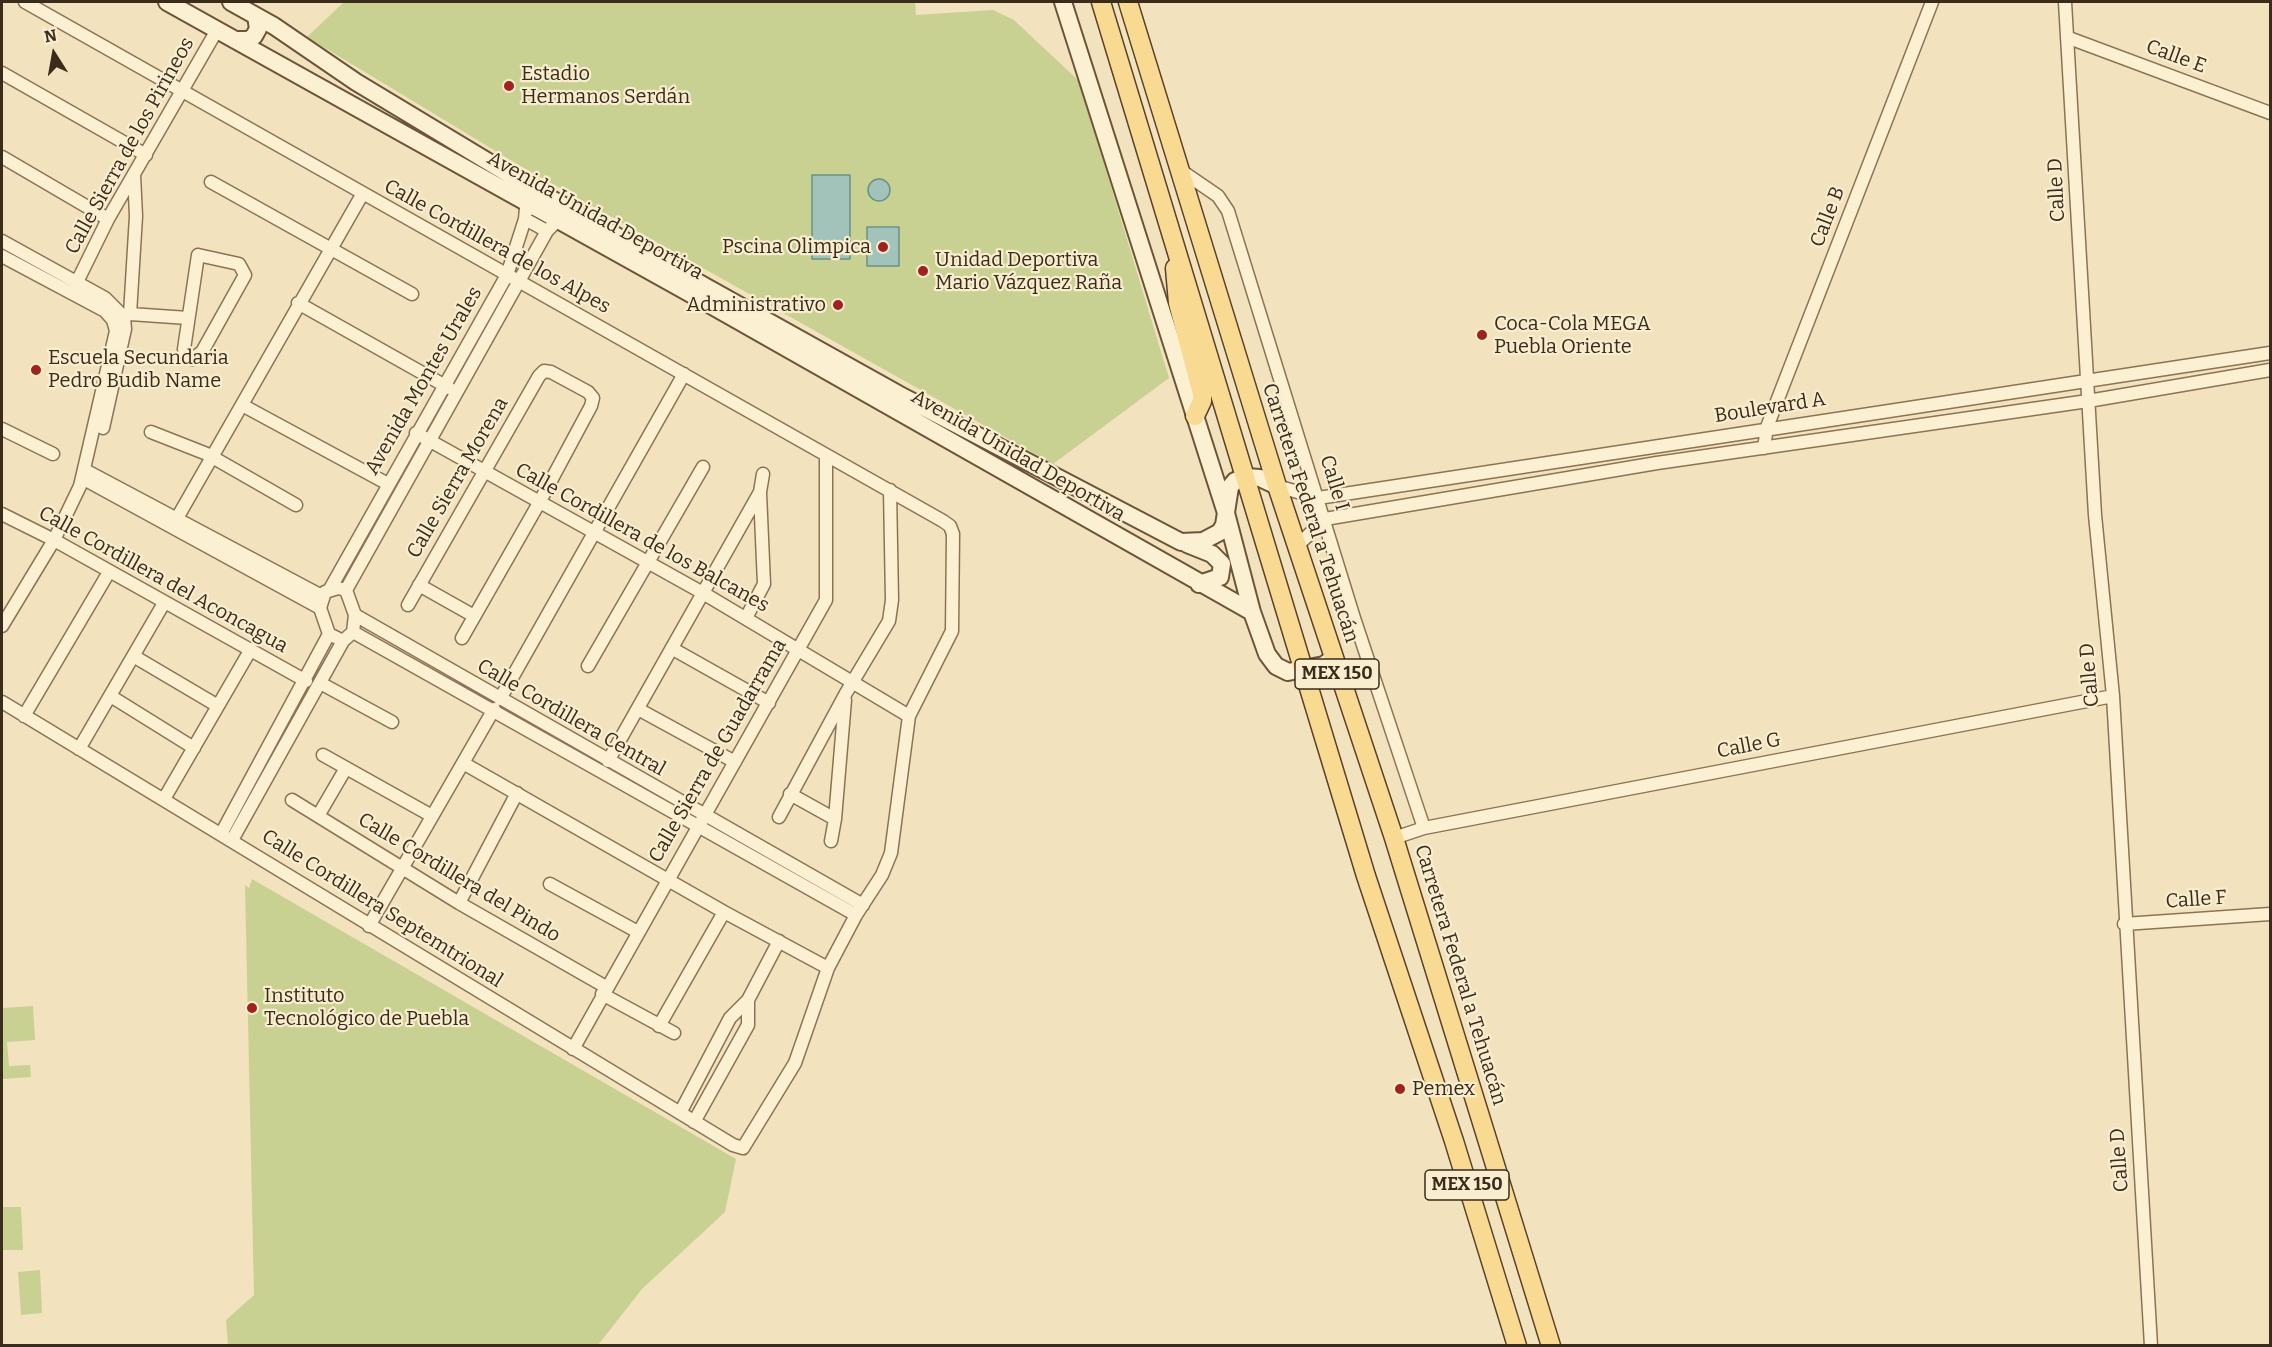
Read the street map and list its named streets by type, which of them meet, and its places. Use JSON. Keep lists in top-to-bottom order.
{
  "streets": {
    "main road": ["Carretera Federal a Tehuacán", "MEX 150"],
    "street": [
      "Calle E",
      "Calle Sierra de los Pirineos",
      "Calle D",
      "Avenida Unidad Deportiva",
      "Calle B",
      "Calle Cordillera de los Alpes",
      "Avenida Montes Urales",
      "Boulevard A",
      "Calle Sierra Morena",
      "Calle I",
      "Calle Cordillera de los Balcanes",
      "Calle Cordillera del Aconcagua",
      "Calle Cordillera Central",
      "Calle G",
      "Calle Sierra de Guadarrama",
      "Calle Cordillera del Pindo",
      "Calle F",
      "Calle Cordillera Septemtrional"
    ]
  },
  "crossings": [
    ["Calle E", "Calle D"],
    ["Calle Sierra de los Pirineos", "Avenida Unidad Deportiva"],
    ["Calle Sierra de los Pirineos", "Calle Cordillera de los Alpes"],
    ["Calle D", "Boulevard A"],
    ["Calle D", "Calle G"],
    ["Calle D", "Calle F"],
    ["Avenida Unidad Deportiva", "Avenida Montes Urales"],
    ["Calle B", "Boulevard A"],
    ["Calle Cordillera de los Alpes", "Avenida Montes Urales"],
    ["Calle Cordillera de los Alpes", "Calle Cordillera de los Balcanes"],
    ["Calle Cordillera de los Alpes", "Calle Sierra de Guadarrama"],
    ["Avenida Montes Urales", "Calle Cordillera de los Balcanes"],
    ["Boulevard A", "Calle I"],
    ["Boulevard A", "Carretera Federal a Tehuacán"],
    ["Calle Sierra Morena", "Calle Cordillera de los Balcanes"],
    ["Calle I", "Carretera Federal a Tehuacán"],
    ["Calle I", "Calle G"],
    ["Carretera Federal a Tehuacán", "Calle G"],
    ["Calle Cordillera de los Balcanes", "Calle Sierra de Guadarrama"],
    ["Calle Cordillera Central", "Calle Sierra de Guadarrama"],
    ["Calle Sierra de Guadarrama", "Calle Cordillera del Pindo"],
    ["Calle Sierra de Guadarrama", "Calle Cordillera Septemtrional"]
  ],
  "places": [
    "Estadio Hermanos Serdán",
    "Pscina Olimpica",
    "Unidad Deportiva Mario Vázquez Raña",
    "Administrativo",
    "Coca-Cola MEGA Puebla Oriente",
    "Escuela Secundaria Pedro Budib Name",
    "Instituto Tecnológico de Puebla",
    "Pemex"
  ],
  "north": "top"
}
